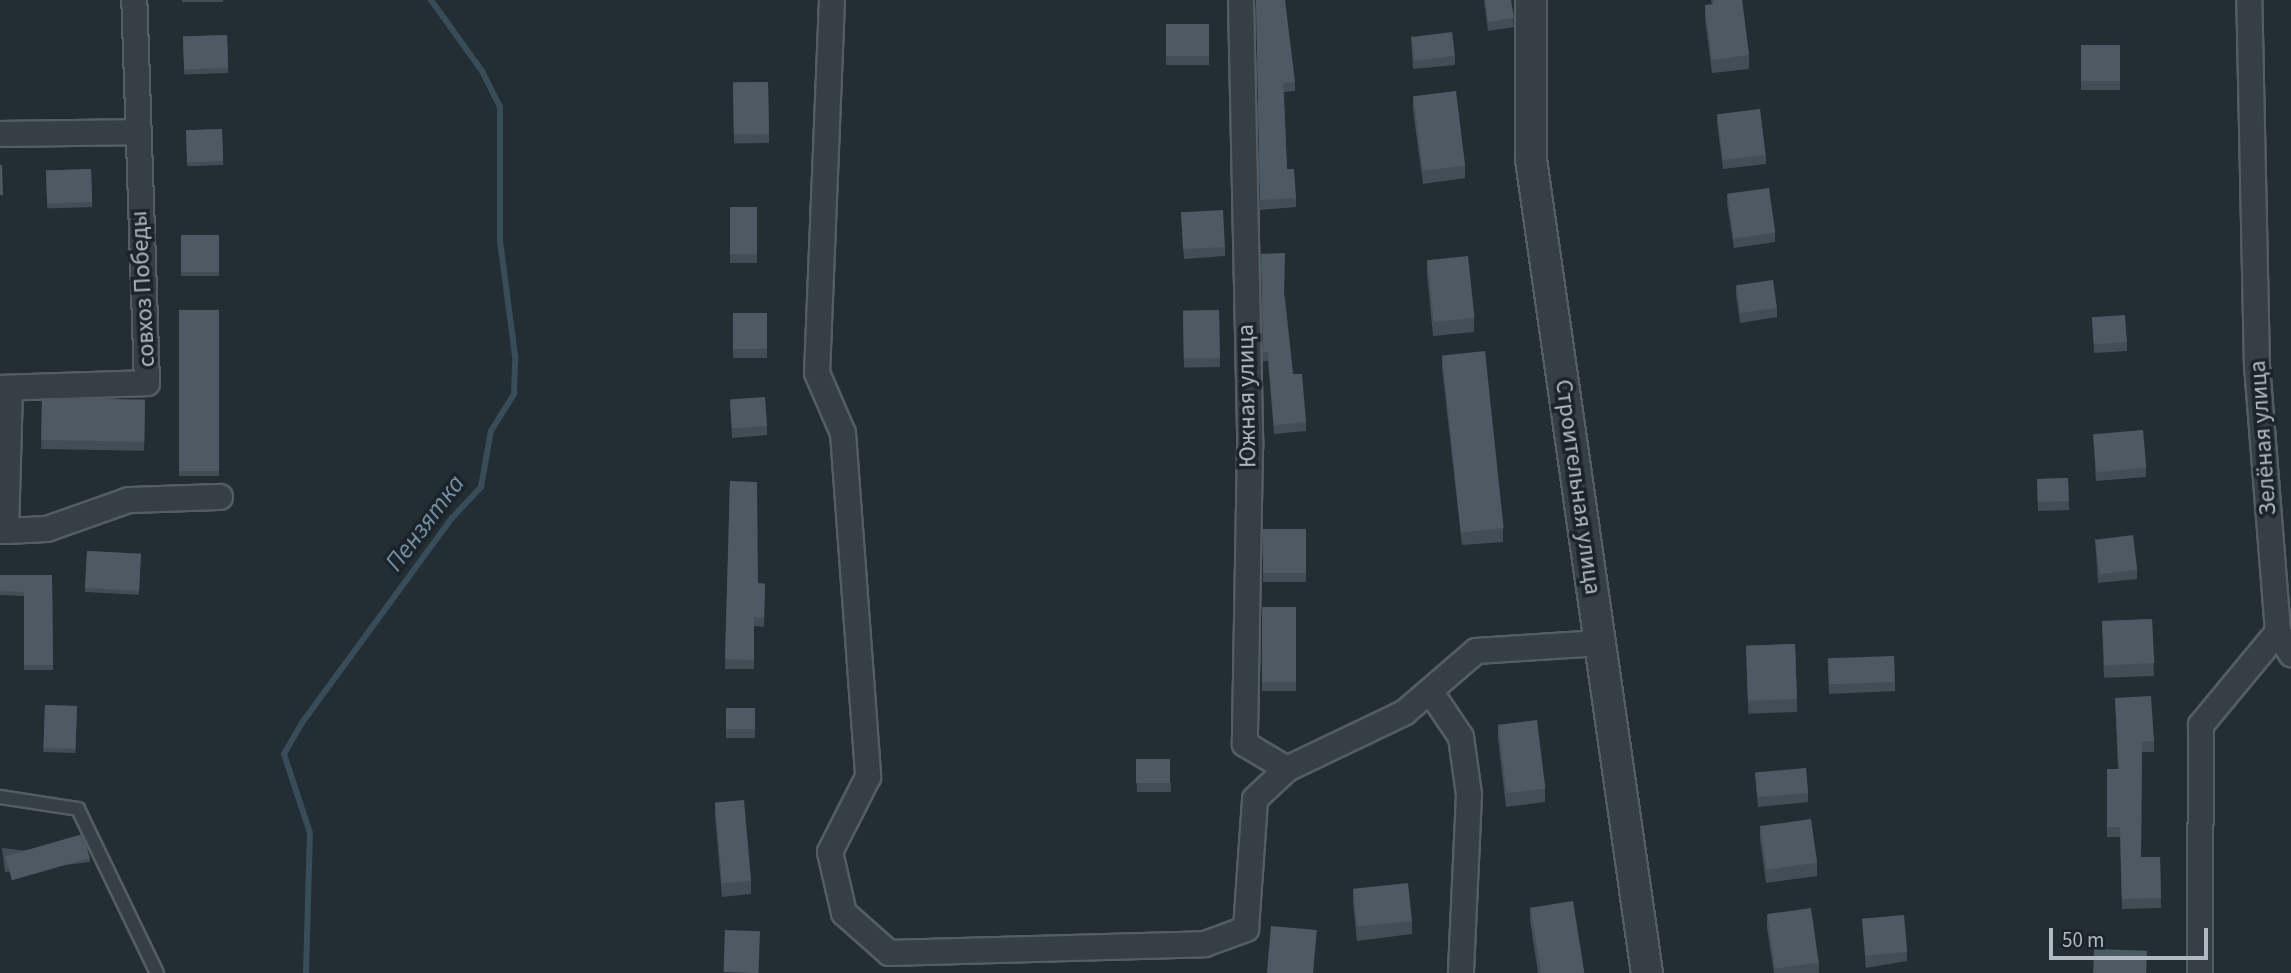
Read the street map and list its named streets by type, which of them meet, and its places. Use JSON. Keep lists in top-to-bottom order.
{
  "streets": {
    "street": [
      "совхоз Победы",
      "Южная улица",
      "Зелёная улица",
      "Строительная улица"
    ]
  },
  "water": ["Пензятка"],
  "scale_bar": "50 m"
}
